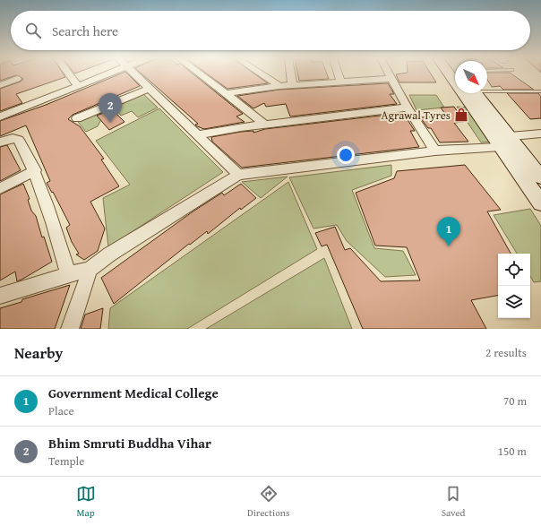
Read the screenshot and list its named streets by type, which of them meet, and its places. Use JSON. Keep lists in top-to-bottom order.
{
  "places": {
    "shop": ["Agrawal Tyres"]
  },
  "north": "bottom right",
  "page": {
    "search": "Search here",
    "pins": ["2", "1"],
    "heading": ["Nearby", "2 results"],
    "list": [
      {
        "mark": "1",
        "name": "Government Medical College",
        "note": "Place",
        "value": "70 m"
      },
      {
        "mark": "2",
        "name": "Bhim Smruti Buddha Vihar",
        "note": "Temple",
        "value": "150 m"
      }
    ],
    "nav": ["Map", "Directions", "Saved"]
  }
}
